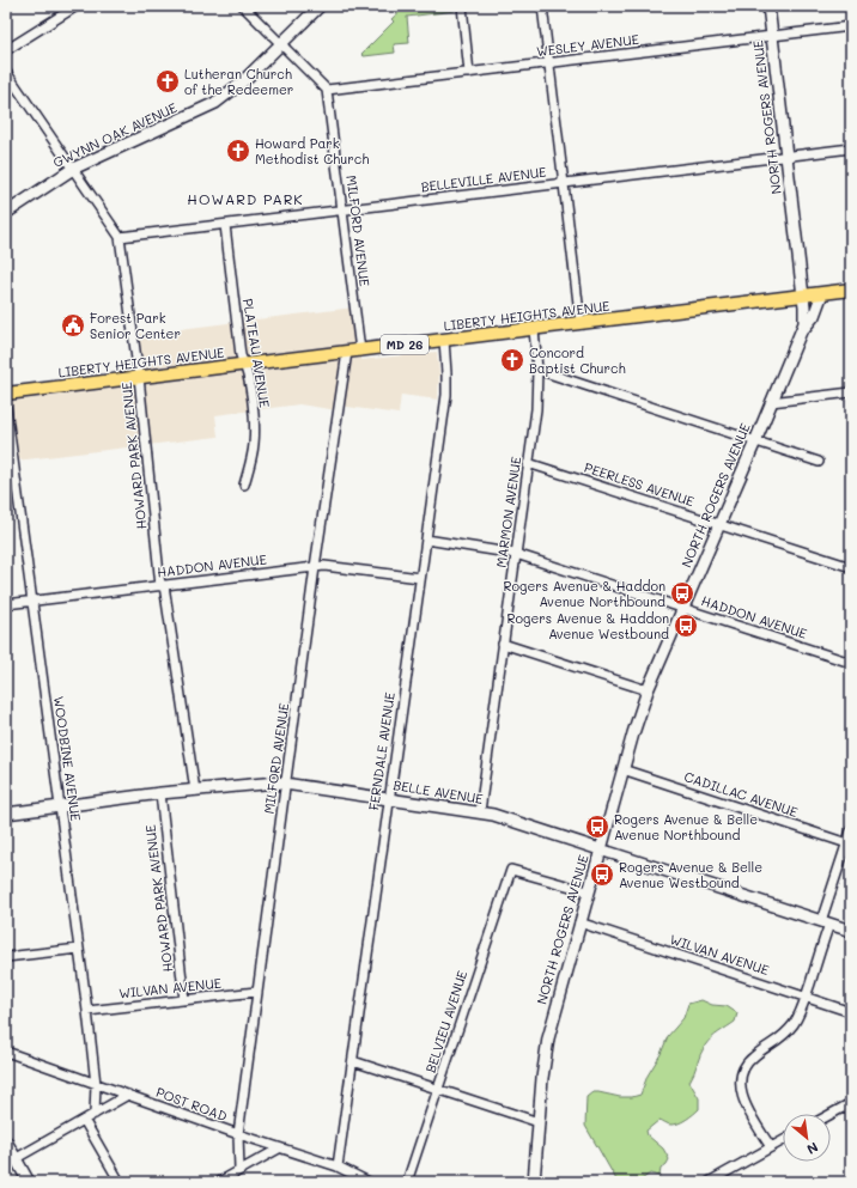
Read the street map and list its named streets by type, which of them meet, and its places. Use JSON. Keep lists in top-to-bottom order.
{
  "streets": {
    "main road": ["LIBERTY HEIGHTS AVENUE", "MD 26"],
    "street": [
      "WESLEY AVENUE",
      "NORTH ROGERS AVENUE",
      "GWYNN OAK AVENUE",
      "BELLEVILLE AVENUE",
      "MILFORD AVENUE",
      "PLATEAU AVENUE",
      "HOWARD PARK AVENUE",
      "PEERLESS AVENUE",
      "MARMON AVENUE",
      "HADDON AVENUE",
      "FERNDALE AVENUE",
      "WOODBINE AVENUE",
      "BELLE AVENUE",
      "CADILLAC AVENUE",
      "WILVAN AVENUE",
      "BELVIEU AVENUE",
      "POST ROAD"
    ]
  },
  "crossings": [
    ["WESLEY AVENUE", "NORTH ROGERS AVENUE"],
    ["WESLEY AVENUE", "MILFORD AVENUE"],
    ["NORTH ROGERS AVENUE", "BELLEVILLE AVENUE"],
    ["NORTH ROGERS AVENUE", "LIBERTY HEIGHTS AVENUE"],
    ["NORTH ROGERS AVENUE", "PEERLESS AVENUE"],
    ["NORTH ROGERS AVENUE", "HADDON AVENUE"],
    ["NORTH ROGERS AVENUE", "BELLE AVENUE"],
    ["NORTH ROGERS AVENUE", "CADILLAC AVENUE"],
    ["NORTH ROGERS AVENUE", "WILVAN AVENUE"],
    ["NORTH ROGERS AVENUE", "BELVIEU AVENUE"],
    ["GWYNN OAK AVENUE", "HOWARD PARK AVENUE"],
    ["BELLEVILLE AVENUE", "MILFORD AVENUE"],
    ["BELLEVILLE AVENUE", "PLATEAU AVENUE"],
    ["BELLEVILLE AVENUE", "HOWARD PARK AVENUE"],
    ["MILFORD AVENUE", "LIBERTY HEIGHTS AVENUE"],
    ["MILFORD AVENUE", "HADDON AVENUE"],
    ["MILFORD AVENUE", "BELLE AVENUE"],
    ["MILFORD AVENUE", "WILVAN AVENUE"],
    ["MILFORD AVENUE", "POST ROAD"],
    ["LIBERTY HEIGHTS AVENUE", "PLATEAU AVENUE"],
    ["LIBERTY HEIGHTS AVENUE", "HOWARD PARK AVENUE"],
    ["LIBERTY HEIGHTS AVENUE", "MARMON AVENUE"],
    ["LIBERTY HEIGHTS AVENUE", "FERNDALE AVENUE"],
    ["HOWARD PARK AVENUE", "HADDON AVENUE"],
    ["HOWARD PARK AVENUE", "BELLE AVENUE"],
    ["HOWARD PARK AVENUE", "WILVAN AVENUE"],
    ["PEERLESS AVENUE", "MARMON AVENUE"],
    ["MARMON AVENUE", "HADDON AVENUE"],
    ["MARMON AVENUE", "BELLE AVENUE"],
    ["HADDON AVENUE", "FERNDALE AVENUE"],
    ["HADDON AVENUE", "WOODBINE AVENUE"],
    ["FERNDALE AVENUE", "BELLE AVENUE"],
    ["FERNDALE AVENUE", "POST ROAD"],
    ["WOODBINE AVENUE", "BELLE AVENUE"],
    ["WOODBINE AVENUE", "WILVAN AVENUE"],
    ["WOODBINE AVENUE", "POST ROAD"]
  ],
  "districts": ["HOWARD PARK"],
  "places": {
    "church": ["Lutheran Church of the Redeemer", "Howard Park Methodist Church", "Concord Baptist Church"],
    "public building": ["Forest Park Senior Center"],
    "bus stop": [
      "Rogers Avenue & Haddon Avenue Northbound",
      "Rogers Avenue & Haddon Avenue Westbound",
      "Rogers Avenue & Belle Avenue Northbound",
      "Rogers Avenue & Belle Avenue Westbound"
    ]
  },
  "north": "bottom right"
}
